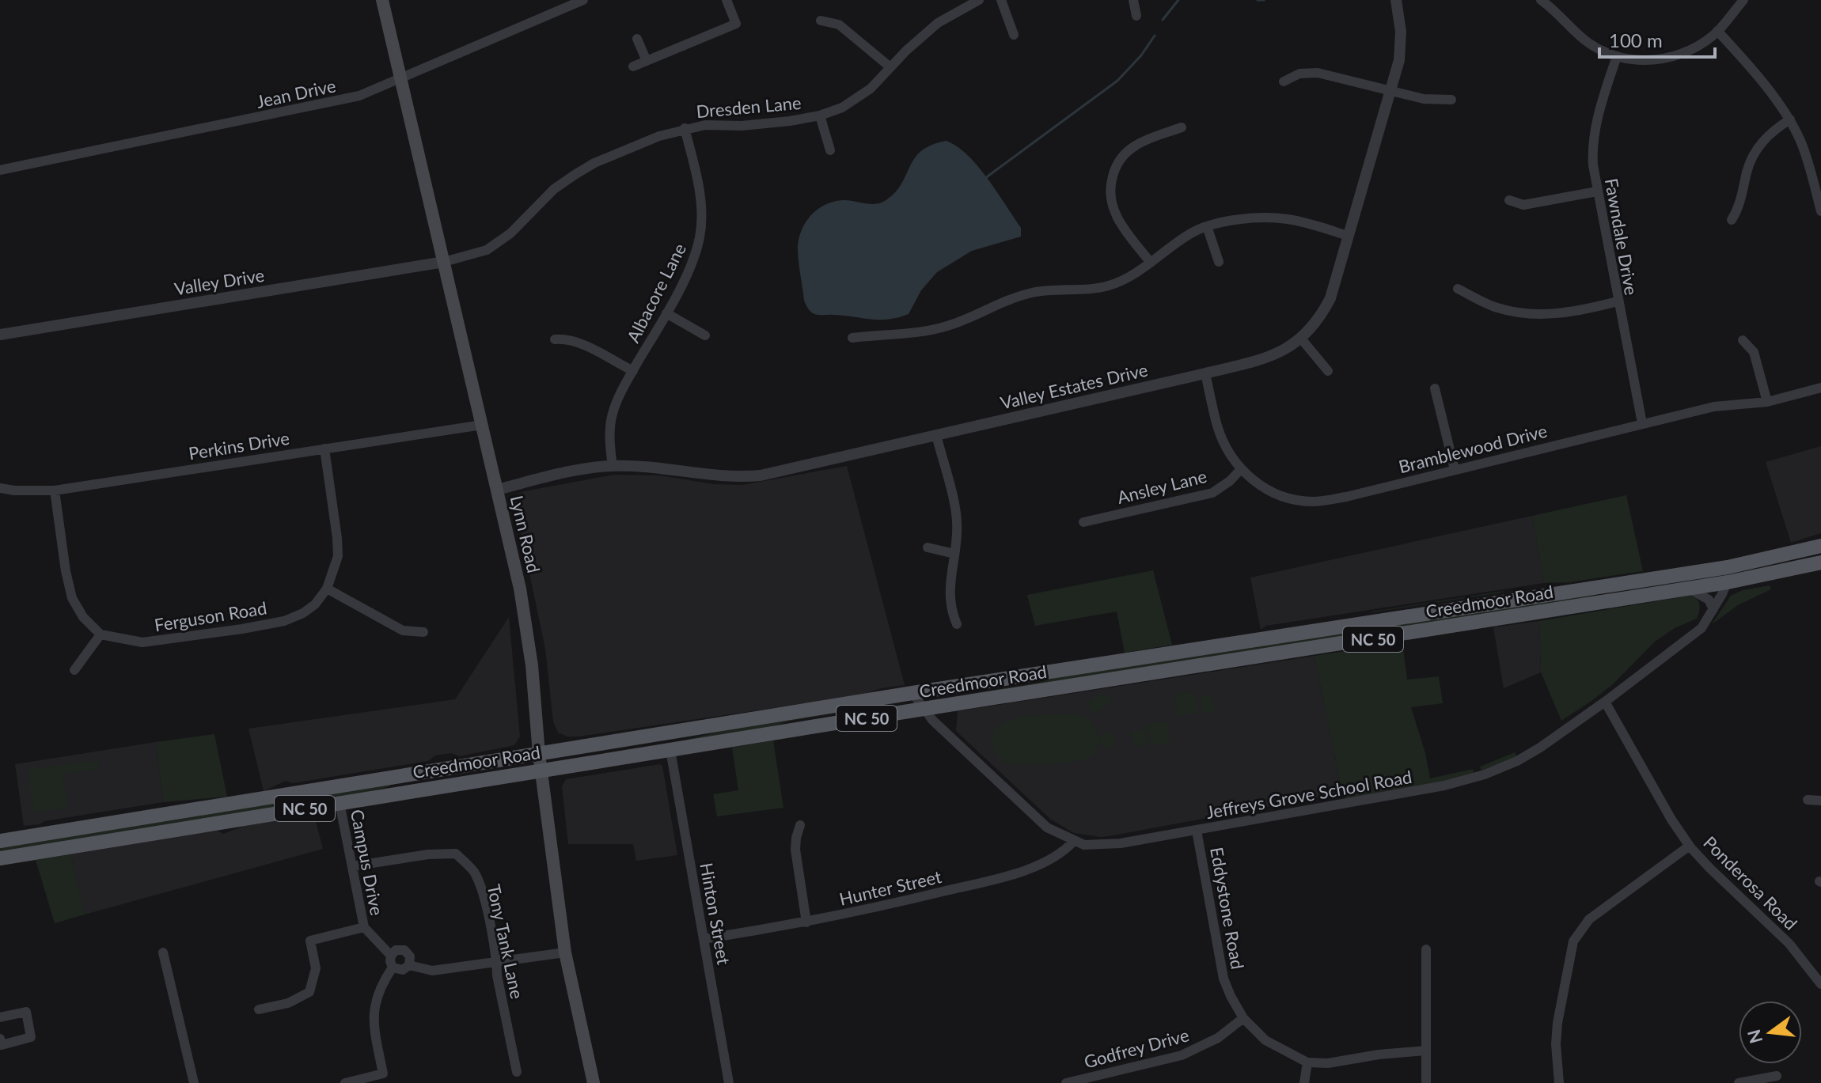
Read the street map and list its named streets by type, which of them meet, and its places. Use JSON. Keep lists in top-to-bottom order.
{
  "streets": {
    "main road": ["Lynn Road", "Creedmoor Road", "NC 50"],
    "street": [
      "Jean Drive",
      "Dresden Lane",
      "Fawndale Drive",
      "Valley Drive",
      "Albacore Lane",
      "Valley Estates Drive",
      "Perkins Drive",
      "Bramblewood Drive",
      "Ansley Lane",
      "Ferguson Road",
      "Jeffreys Grove School Road",
      "Campus Drive",
      "Ponderosa Road",
      "Hunter Street",
      "Eddystone Road",
      "Hinton Street",
      "Tony Tank Lane",
      "Godfrey Drive"
    ]
  },
  "crossings": [
    ["Jean Drive", "Lynn Road"],
    ["Dresden Lane", "Valley Drive"],
    ["Dresden Lane", "Albacore Lane"],
    ["Dresden Lane", "Lynn Road"],
    ["Fawndale Drive", "Bramblewood Drive"],
    ["Valley Drive", "Lynn Road"],
    ["Albacore Lane", "Valley Estates Drive"],
    ["Valley Estates Drive", "Bramblewood Drive"],
    ["Valley Estates Drive", "Lynn Road"],
    ["Perkins Drive", "Lynn Road"],
    ["Perkins Drive", "Ferguson Road"],
    ["Bramblewood Drive", "Ansley Lane"],
    ["Lynn Road", "Creedmoor Road"],
    ["Lynn Road", "Campus Drive"],
    ["Creedmoor Road", "Jeffreys Grove School Road"],
    ["Creedmoor Road", "Campus Drive"],
    ["Creedmoor Road", "Hinton Street"],
    ["Jeffreys Grove School Road", "Ponderosa Road"],
    ["Jeffreys Grove School Road", "Hunter Street"],
    ["Jeffreys Grove School Road", "Eddystone Road"],
    ["Campus Drive", "Tony Tank Lane"],
    ["Hunter Street", "Hinton Street"],
    ["Eddystone Road", "Godfrey Drive"]
  ],
  "scale_bar": "100 m",
  "north": "left"
}
